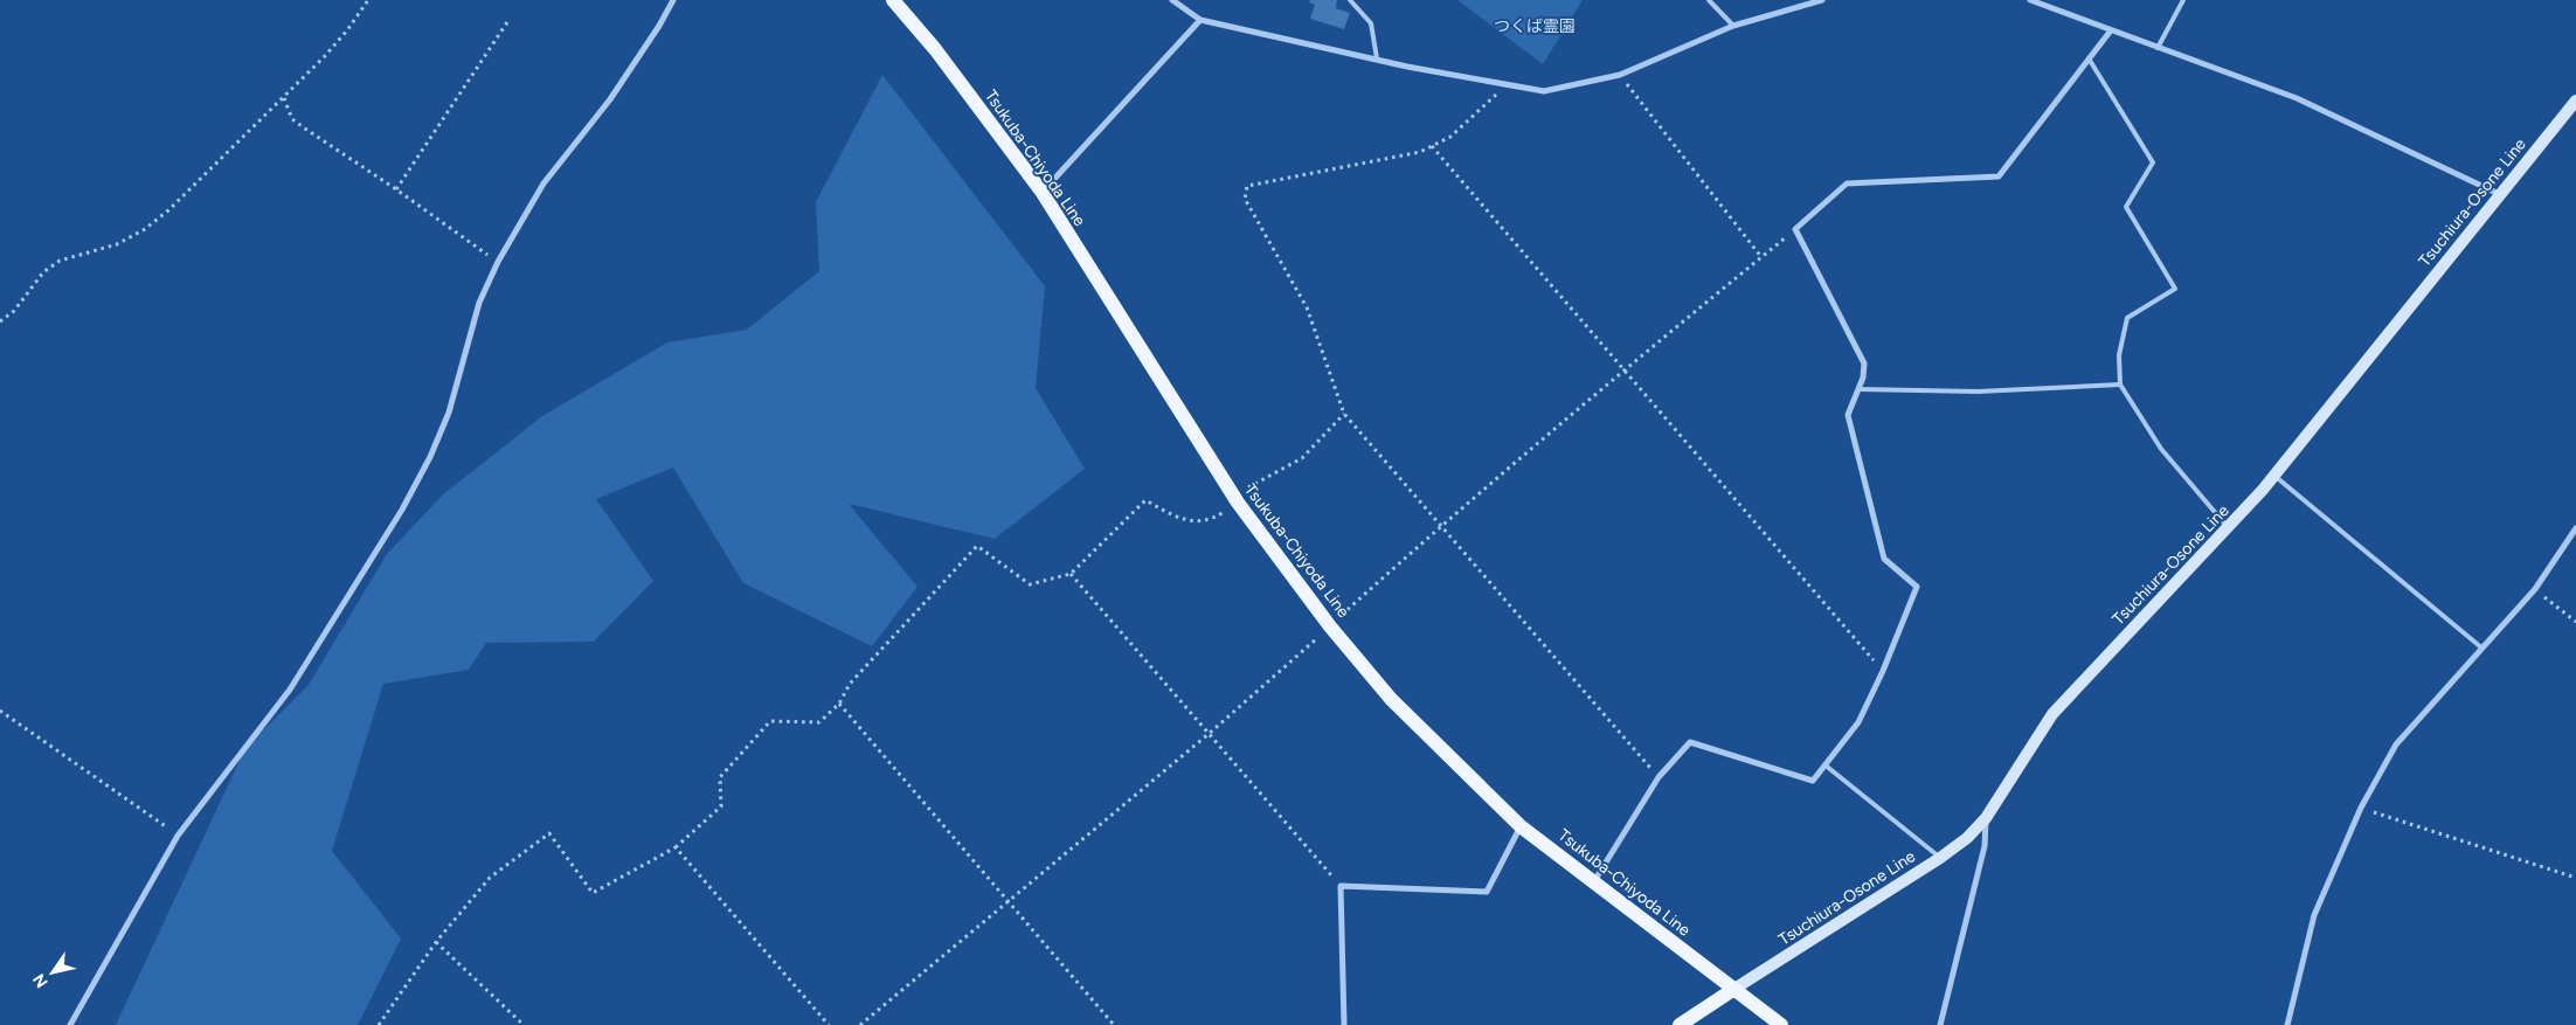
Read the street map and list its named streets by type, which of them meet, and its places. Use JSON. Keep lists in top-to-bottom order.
{
  "streets": {
    "main road": ["Tsukuba-Chiyoda Line", "Tsuchiura-Osone Line"]
  },
  "crossings": [
    ["Tsukuba-Chiyoda Line", "Tsuchiura-Osone Line"]
  ],
  "parks": ["つくば霊園"],
  "north": "bottom left"
}
